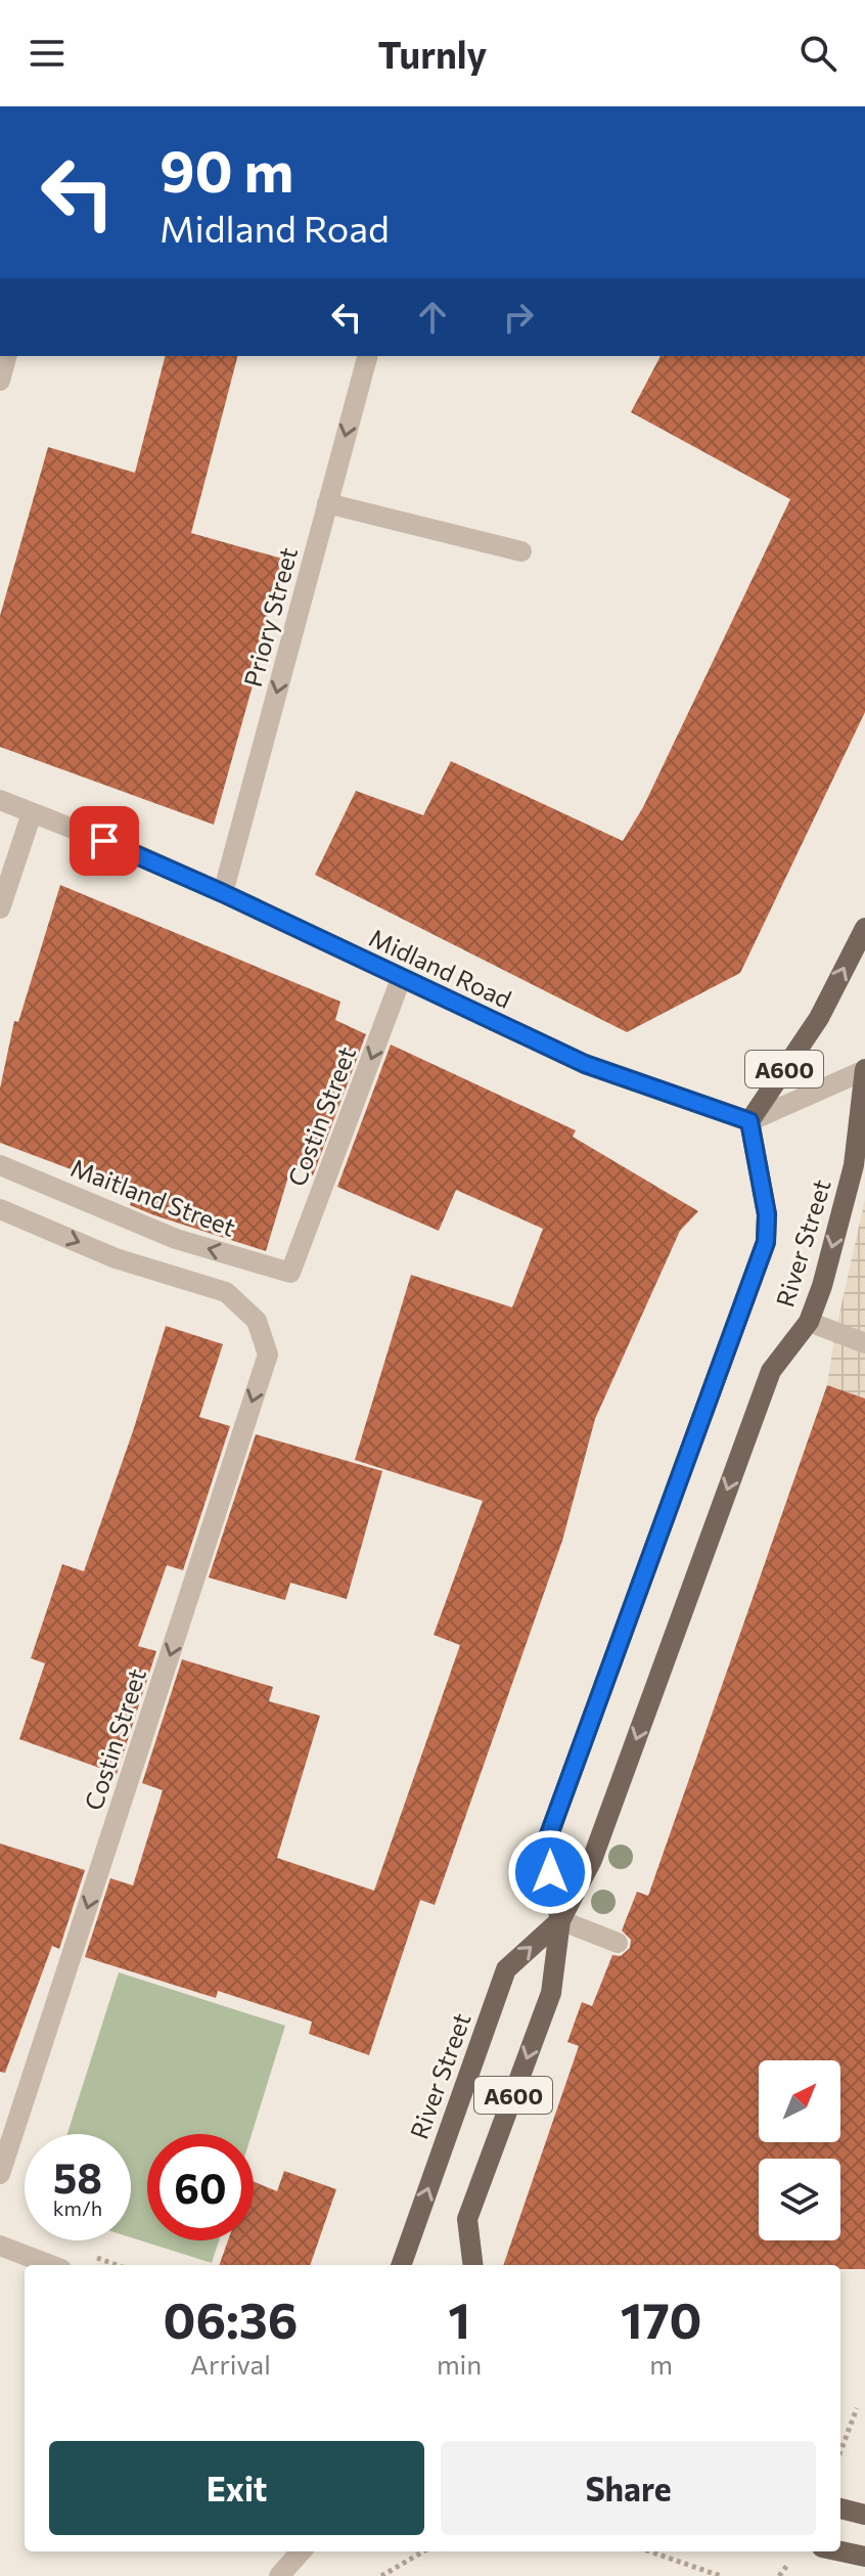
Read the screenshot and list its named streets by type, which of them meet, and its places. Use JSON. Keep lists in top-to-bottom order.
{
  "streets": {
    "main road": ["A600", "River Street"],
    "street": [
      "Priory Street",
      "Midland Road",
      "Costin Street",
      "Maitland Street"
    ]
  },
  "crossings": [
    ["Priory Street", "Midland Road"],
    ["Midland Road", "A600"],
    ["Midland Road", "Costin Street"],
    ["Midland Road", "River Street"],
    ["A600", "River Street"],
    ["Costin Street", "Maitland Street"]
  ],
  "one_way": ["Priory Street", "Costin Street", "Maitland Street"],
  "north": "top right",
  "page": {
    "header": "Turnly",
    "turn": ["90 m", "Midland Road"],
    "speed": "58 km/h",
    "limit": "60",
    "eta": [
      "06:36",
      "Arrival",
      "1",
      "min",
      "170",
      "m"
    ],
    "buttons": ["Exit", "Share"]
  }
}
